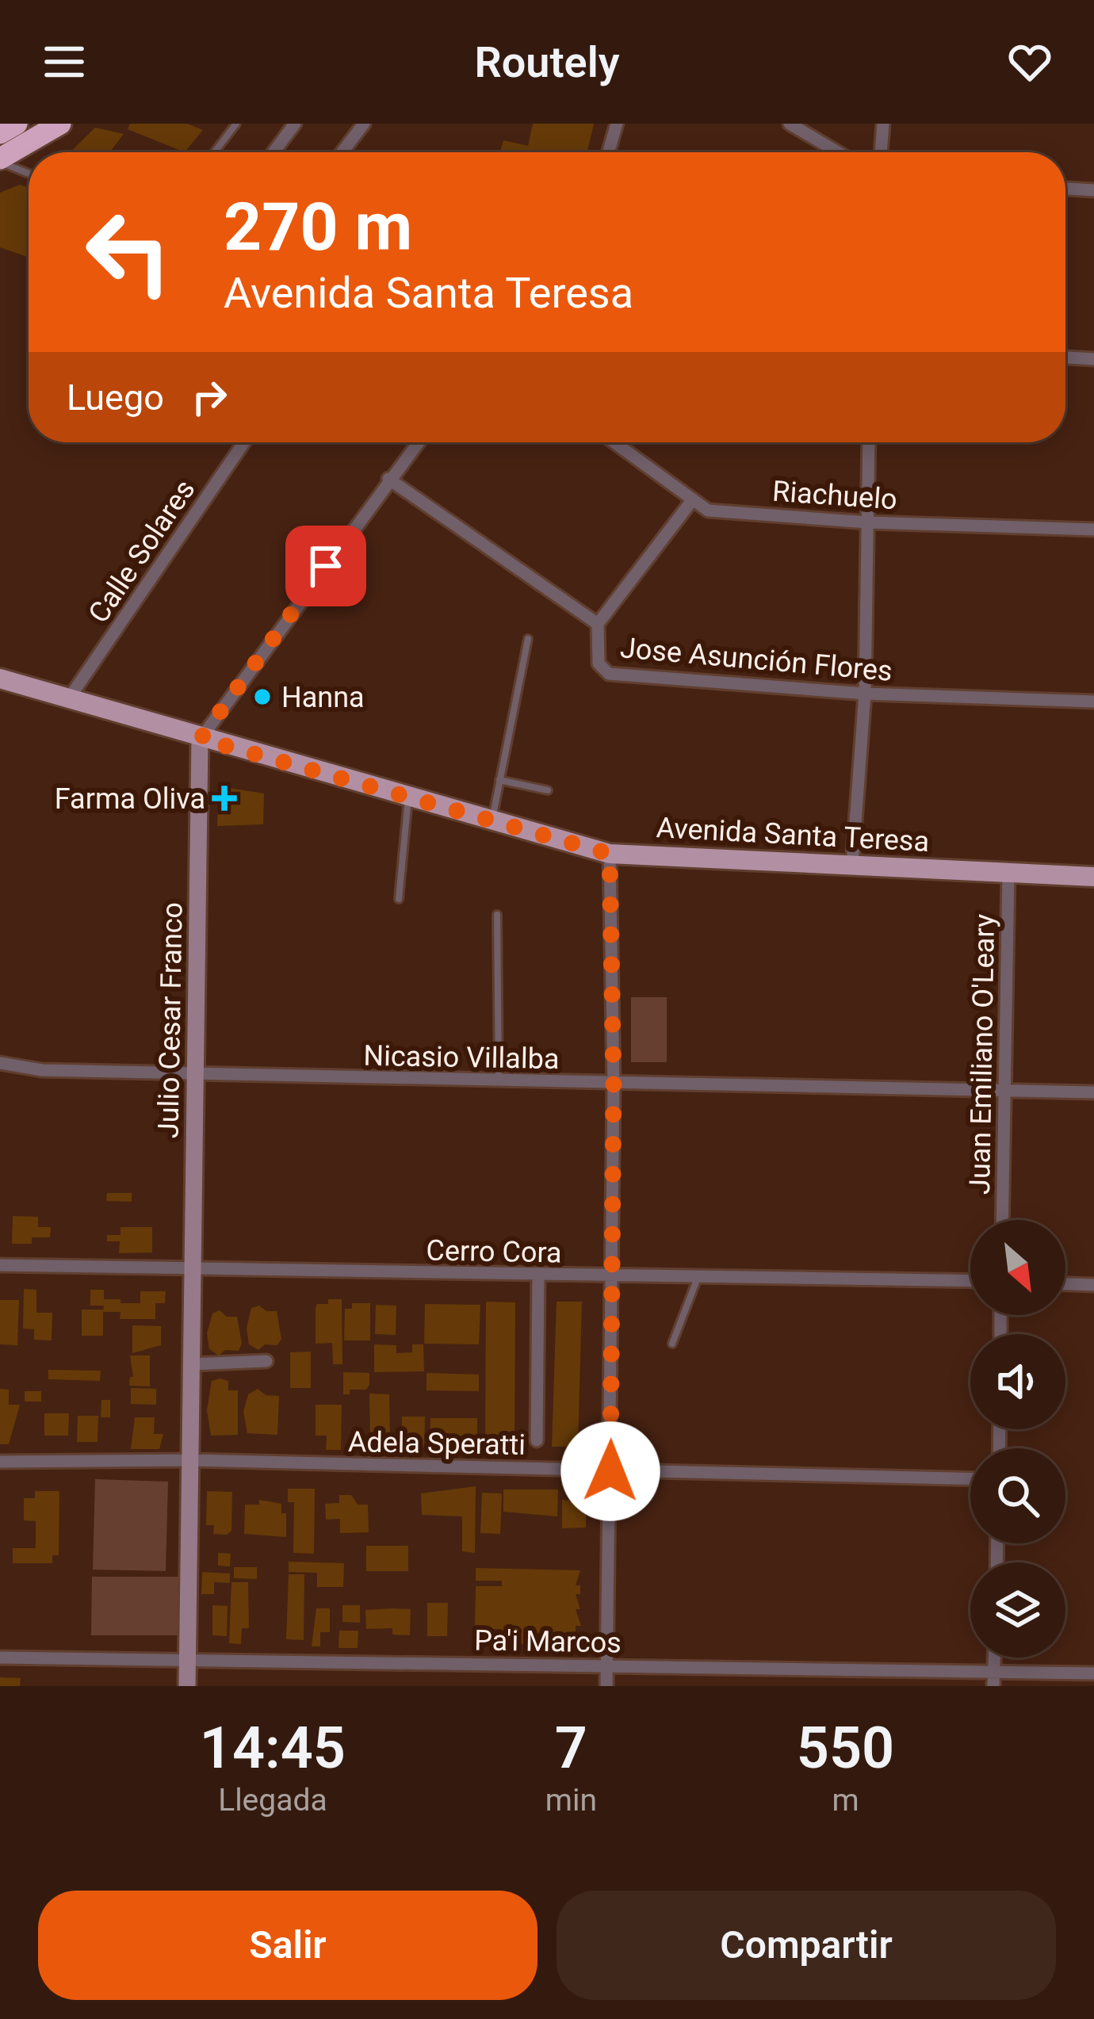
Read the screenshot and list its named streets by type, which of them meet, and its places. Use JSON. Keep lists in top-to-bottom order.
{
  "streets": {
    "main road": ["Avenida Santa Teresa"],
    "street": [
      "Riachuelo",
      "Calle Solares",
      "Jose Asunción Flores",
      "Julio Cesar Franco",
      "Juan Emiliano O'Leary",
      "Nicasio Villalba",
      "Cerro Cora",
      "Adela Speratti",
      "Pa'i Marcos"
    ]
  },
  "crossings": [
    ["Calle Solares", "Avenida Santa Teresa"],
    ["Avenida Santa Teresa", "Julio Cesar Franco"],
    ["Avenida Santa Teresa", "Juan Emiliano O'Leary"],
    ["Julio Cesar Franco", "Nicasio Villalba"],
    ["Julio Cesar Franco", "Cerro Cora"],
    ["Julio Cesar Franco", "Adela Speratti"],
    ["Julio Cesar Franco", "Pa'i Marcos"],
    ["Juan Emiliano O'Leary", "Nicasio Villalba"]
  ],
  "places": {
    "other": ["Hanna"],
    "health": ["Farma Oliva"]
  },
  "north": "bottom right",
  "page": {
    "header": "Routely",
    "turn": ["270 m", "Avenida Santa Teresa"],
    "then": "Luego",
    "eta": [
      "14:45",
      "Llegada",
      "7",
      "min",
      "550",
      "m"
    ],
    "buttons": ["Salir", "Compartir"]
  }
}
